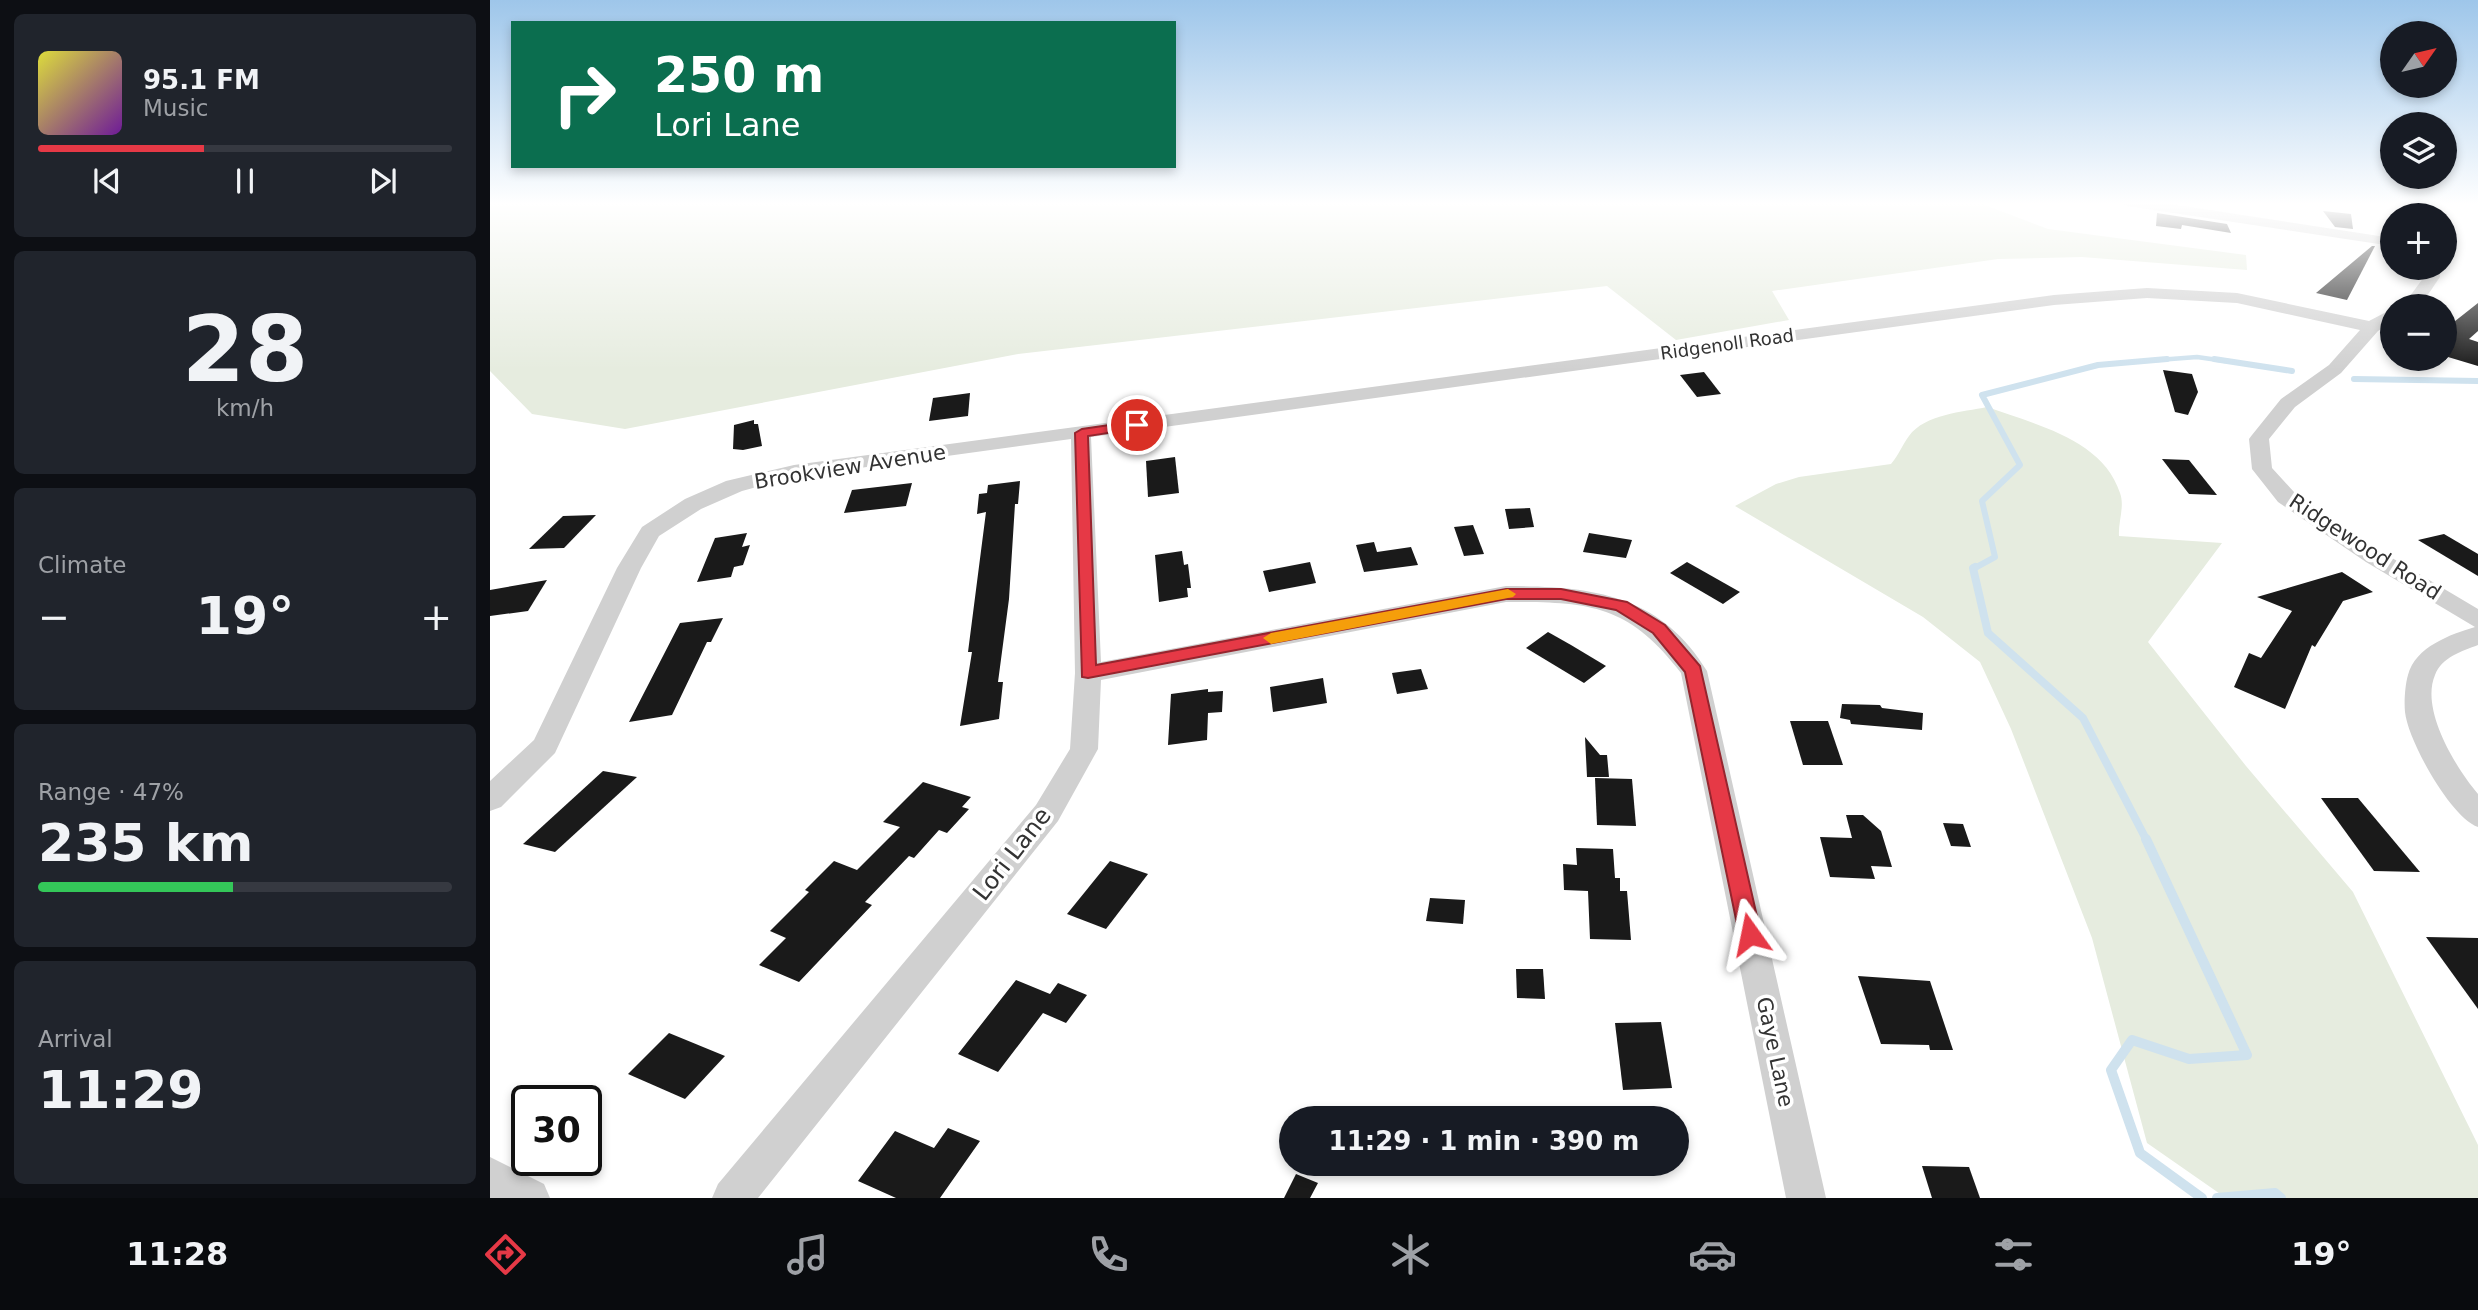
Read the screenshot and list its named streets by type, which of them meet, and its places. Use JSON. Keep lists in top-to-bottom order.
{
  "streets": {
    "street": [
      "Ridgenoll Road",
      "Brookview Avenue",
      "Ridgewood Road",
      "Lori Lane",
      "Gaye Lane"
    ]
  },
  "crossings": [
    ["Ridgenoll Road", "Brookview Avenue"],
    ["Ridgenoll Road", "Ridgewood Road"],
    ["Ridgenoll Road", "Lori Lane"],
    ["Brookview Avenue", "Lori Lane"],
    ["Lori Lane", "Gaye Lane"]
  ],
  "north": "top right",
  "page": {
    "map_buttons": ["+", "−"],
    "turn": ["250 m", "Lori Lane"],
    "song": ["95.1 FM", "Music"],
    "tile": [
      ["28", "km/h"],
      "Climate",
      ["Range · 47%", "235 km"],
      ["Arrival", "11:29"]
    ],
    "heat": ["−", "19°", "+"],
    "limit": "30",
    "trip": "11:29 · 1 min · 390 m",
    "tabs": ["11:28", "19°"]
  }
}
